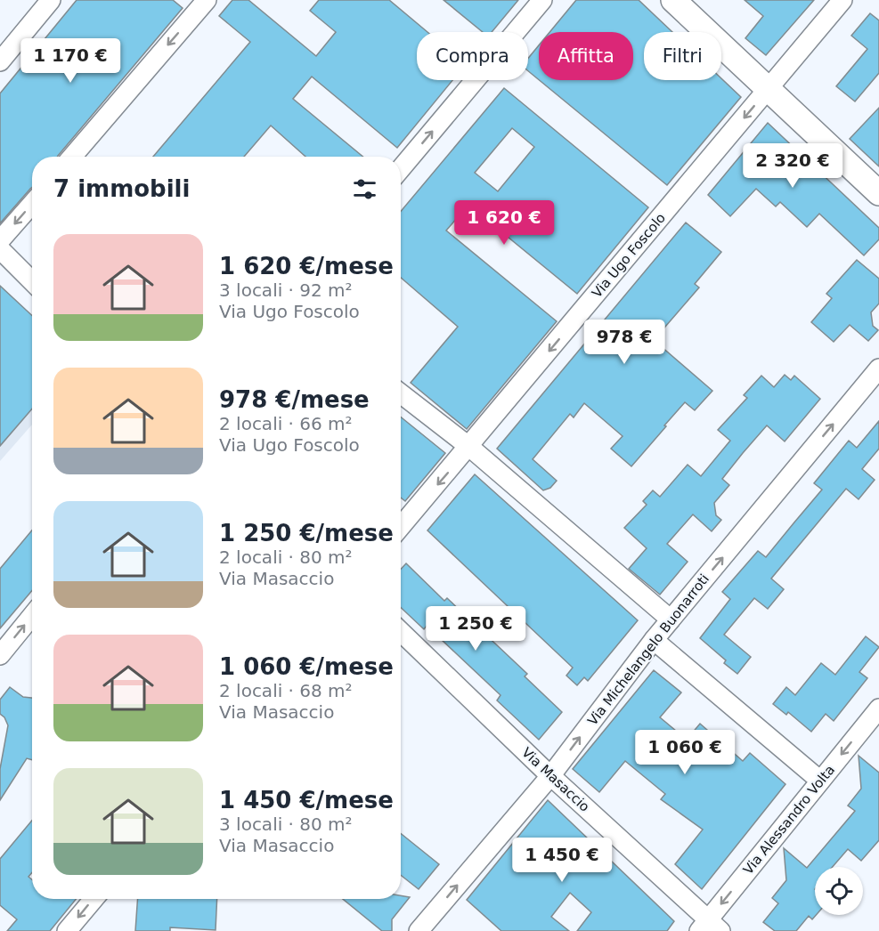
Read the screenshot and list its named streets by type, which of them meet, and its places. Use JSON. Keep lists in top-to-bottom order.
{
  "streets": {
    "street": [
      "Via Ugo Foscolo",
      "Via Michelangelo Buonarroti",
      "Via Masaccio",
      "Via Alessandro Volta"
    ]
  },
  "crossings": [
    ["Via Michelangelo Buonarroti", "Via Masaccio"],
    ["Via Masaccio", "Via Alessandro Volta"]
  ],
  "one_way": ["Via Ugo Foscolo", "Via Michelangelo Buonarroti", "Via Alessandro Volta"],
  "page": {
    "chip": ["Compra", "Affitta", "Filtri"],
    "price": [
      "1 170 €",
      "2 320 €",
      "1 620 €",
      "978 €",
      "1 250 €",
      "1 060 €",
      "1 450 €"
    ],
    "heading": "7 immobili",
    "list": [
      {
        "name": "1 620 €/mese",
        "note": "3 locali · 92 m² · Via Ugo Foscolo"
      },
      {
        "name": "978 €/mese",
        "note": "2 locali · 66 m² · Via Ugo Foscolo"
      },
      {
        "name": "1 250 €/mese",
        "note": "2 locali · 80 m² · Via Masaccio"
      },
      {
        "name": "1 060 €/mese",
        "note": "2 locali · 68 m² · Via Masaccio"
      },
      {
        "name": "1 450 €/mese",
        "note": "3 locali · 80 m² · Via Masaccio"
      }
    ]
  }
}
